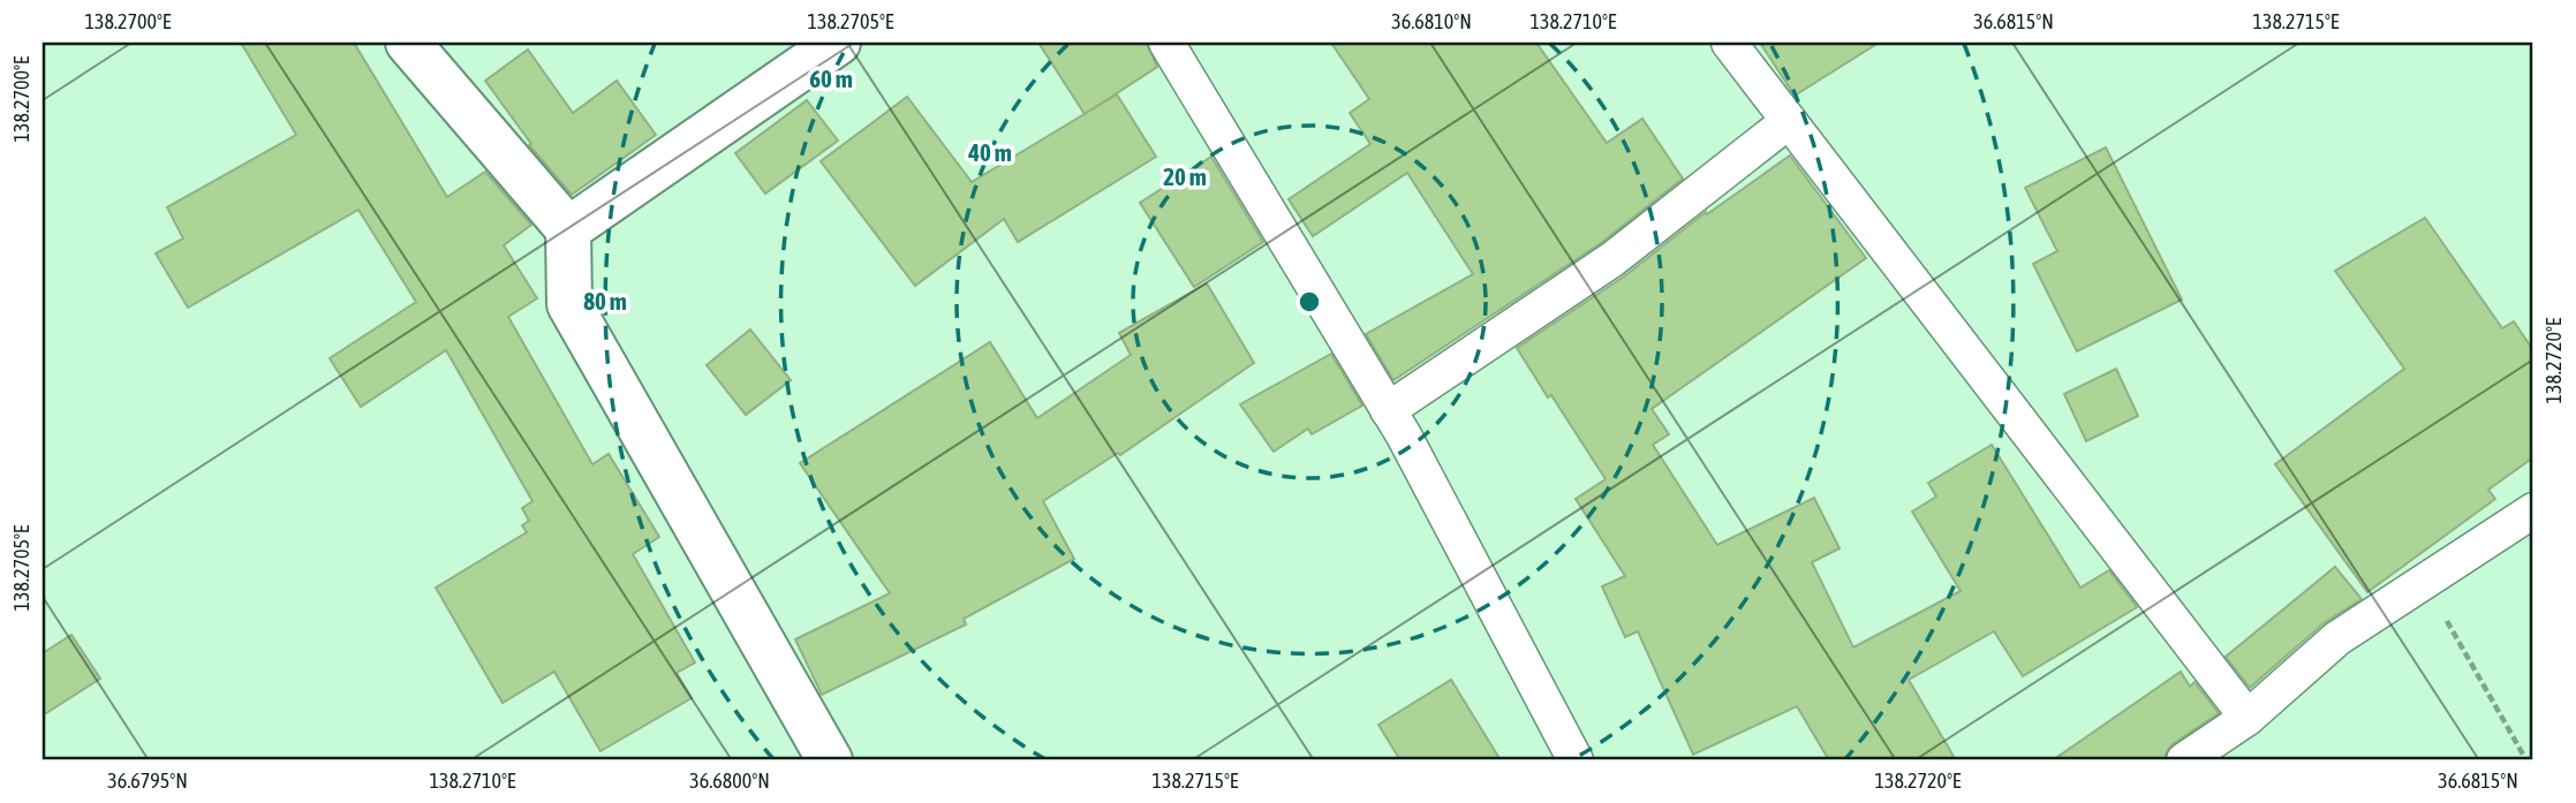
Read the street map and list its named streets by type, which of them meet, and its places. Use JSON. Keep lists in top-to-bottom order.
{
  "coordinates": [
    "138.2700°E",
    "138.2705°E",
    "36.6810°N",
    "138.2710°E",
    "36.6815°N",
    "138.2715°E",
    "138.2720°E",
    "36.6795°N",
    "36.6800°N"
  ],
  "rings": [
    "60 m",
    "40 m",
    "20 m",
    "80 m"
  ]
}
